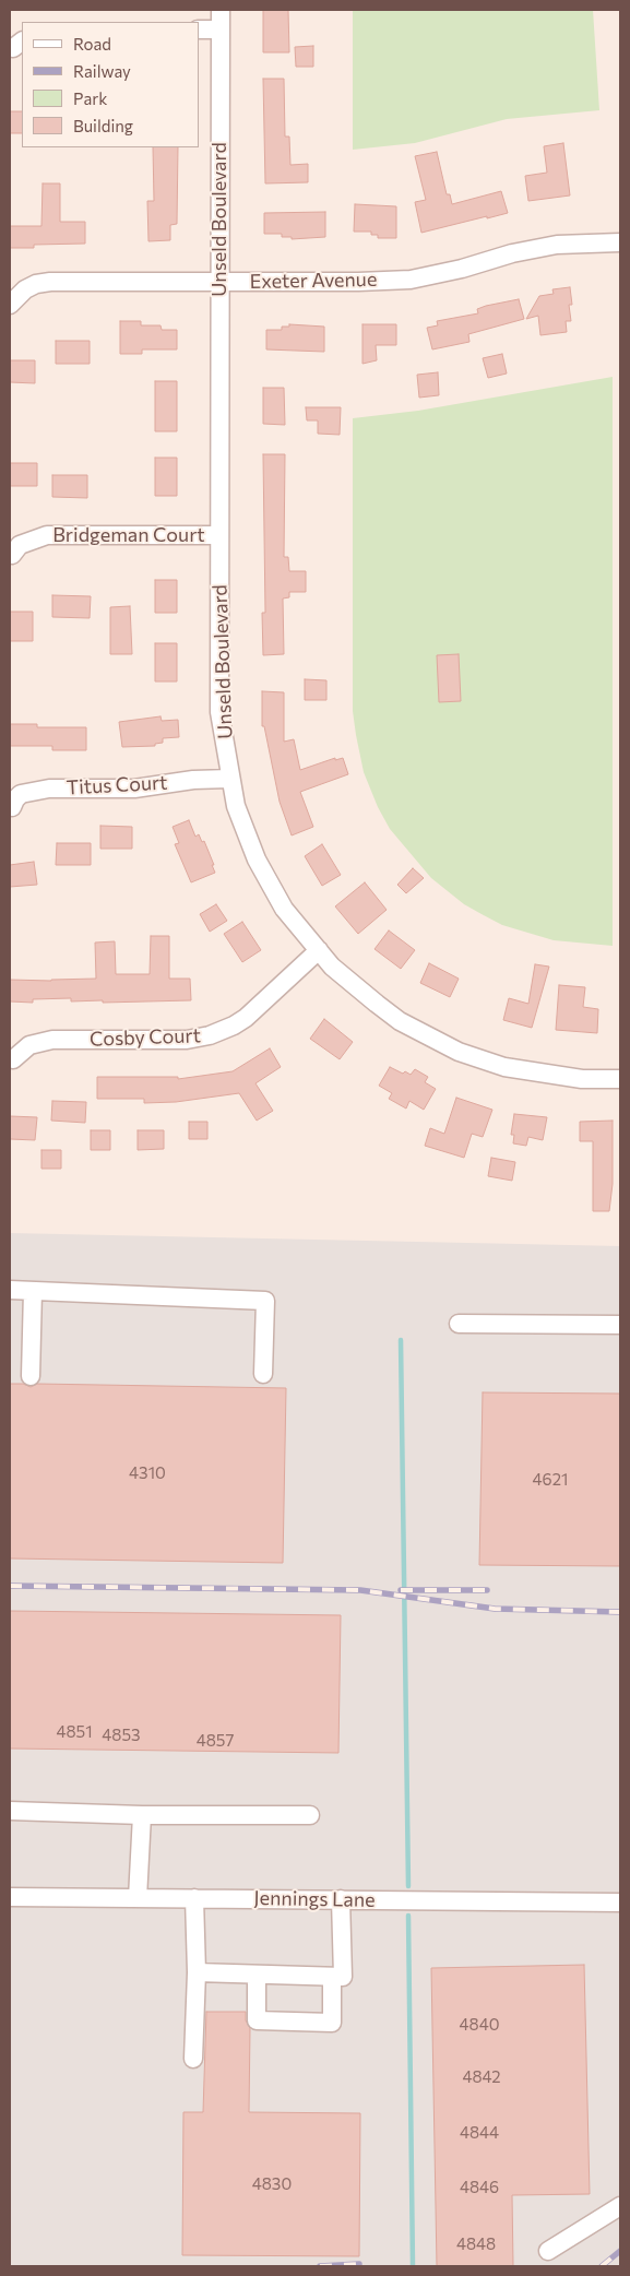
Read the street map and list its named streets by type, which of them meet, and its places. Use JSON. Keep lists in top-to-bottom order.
{
  "streets": {
    "street": [
      "Unseld Boulevard",
      "Exeter Avenue",
      "Bridgeman Court",
      "Titus Court",
      "Cosby Court",
      "Jennings Lane"
    ]
  },
  "crossings": [
    ["Unseld Boulevard", "Exeter Avenue"],
    ["Unseld Boulevard", "Bridgeman Court"],
    ["Unseld Boulevard", "Titus Court"],
    ["Unseld Boulevard", "Cosby Court"]
  ],
  "house_numbers": [
    "4310",
    "4621",
    "4851",
    "4853",
    "4857",
    "4840",
    "4842",
    "4844",
    "4830",
    "4846",
    "4848"
  ],
  "legend": [
    "Road",
    "Railway",
    "Park",
    "Building"
  ]
}
